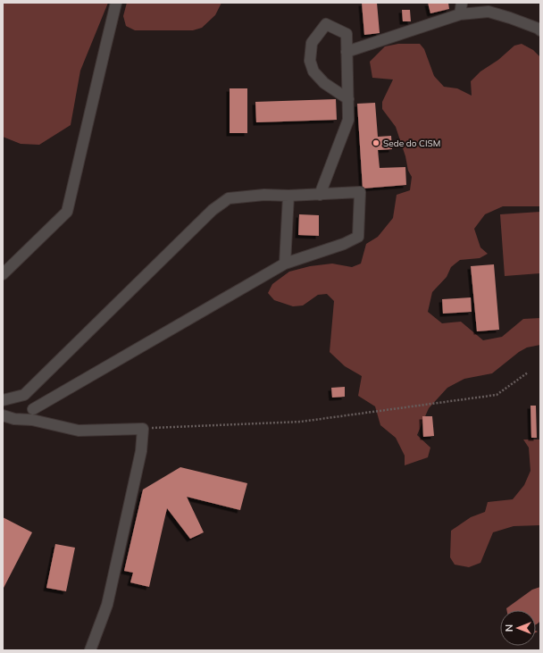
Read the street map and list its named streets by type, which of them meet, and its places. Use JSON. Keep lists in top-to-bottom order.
{
  "places": ["Sede do CISM"],
  "north": "left"
}
